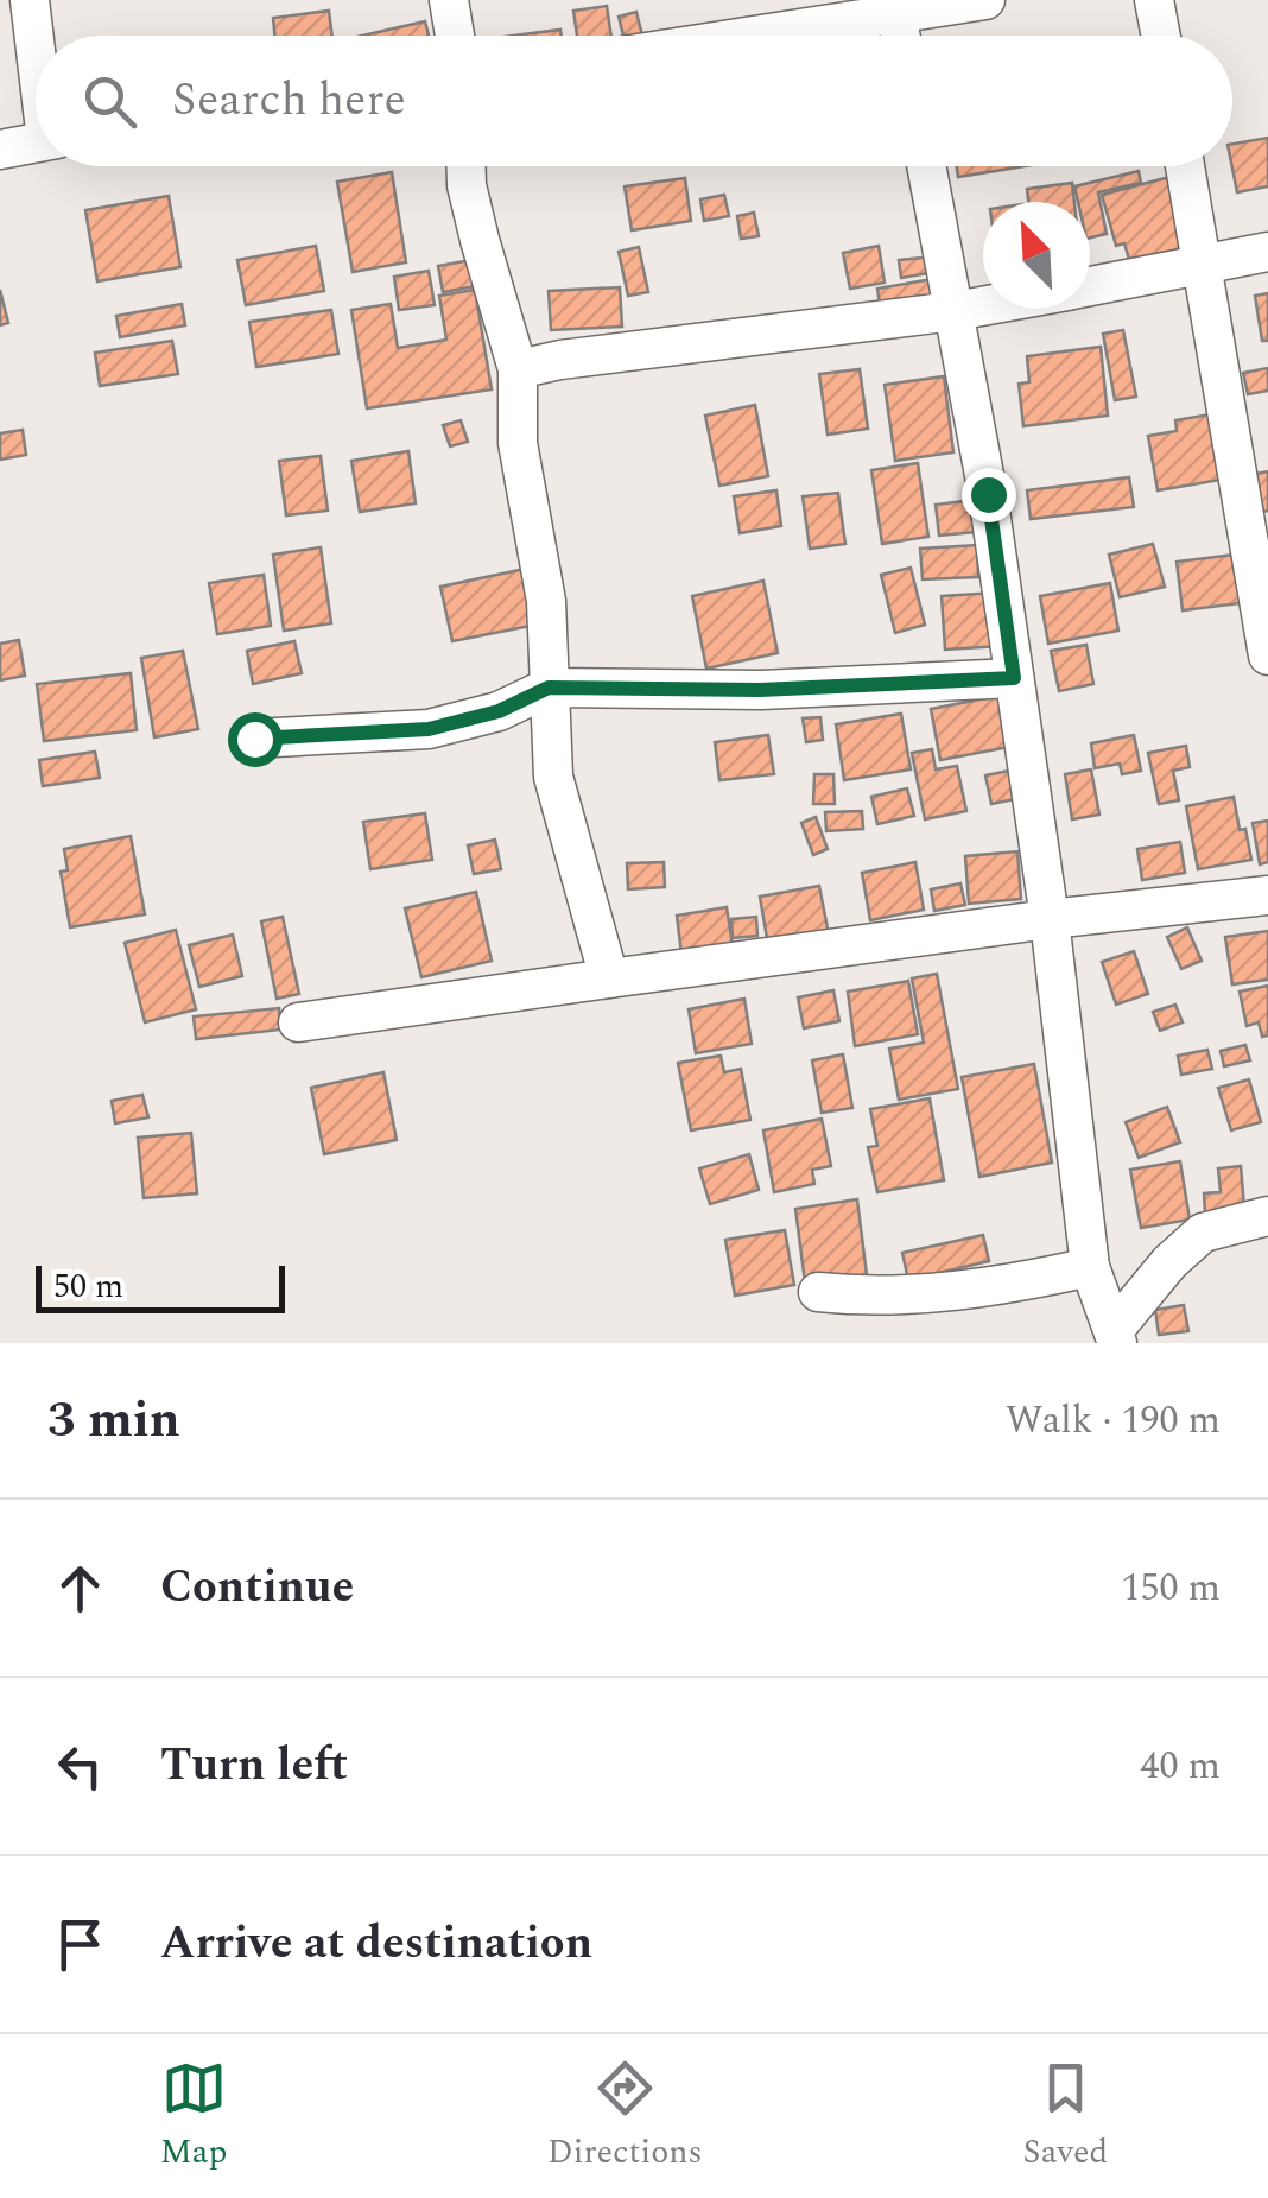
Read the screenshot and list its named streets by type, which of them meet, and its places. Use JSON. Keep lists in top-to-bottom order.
{
  "scale_bar": "50 m",
  "north": "top left",
  "page": {
    "search": "Search here",
    "scale": "50 m",
    "heading": ["3 min", "Walk · 190 m"],
    "list": [
      ["Continue", "150 m"],
      ["Turn left", "40 m"],
      "Arrive at destination"
    ],
    "nav": ["Map", "Directions", "Saved"]
  }
}
